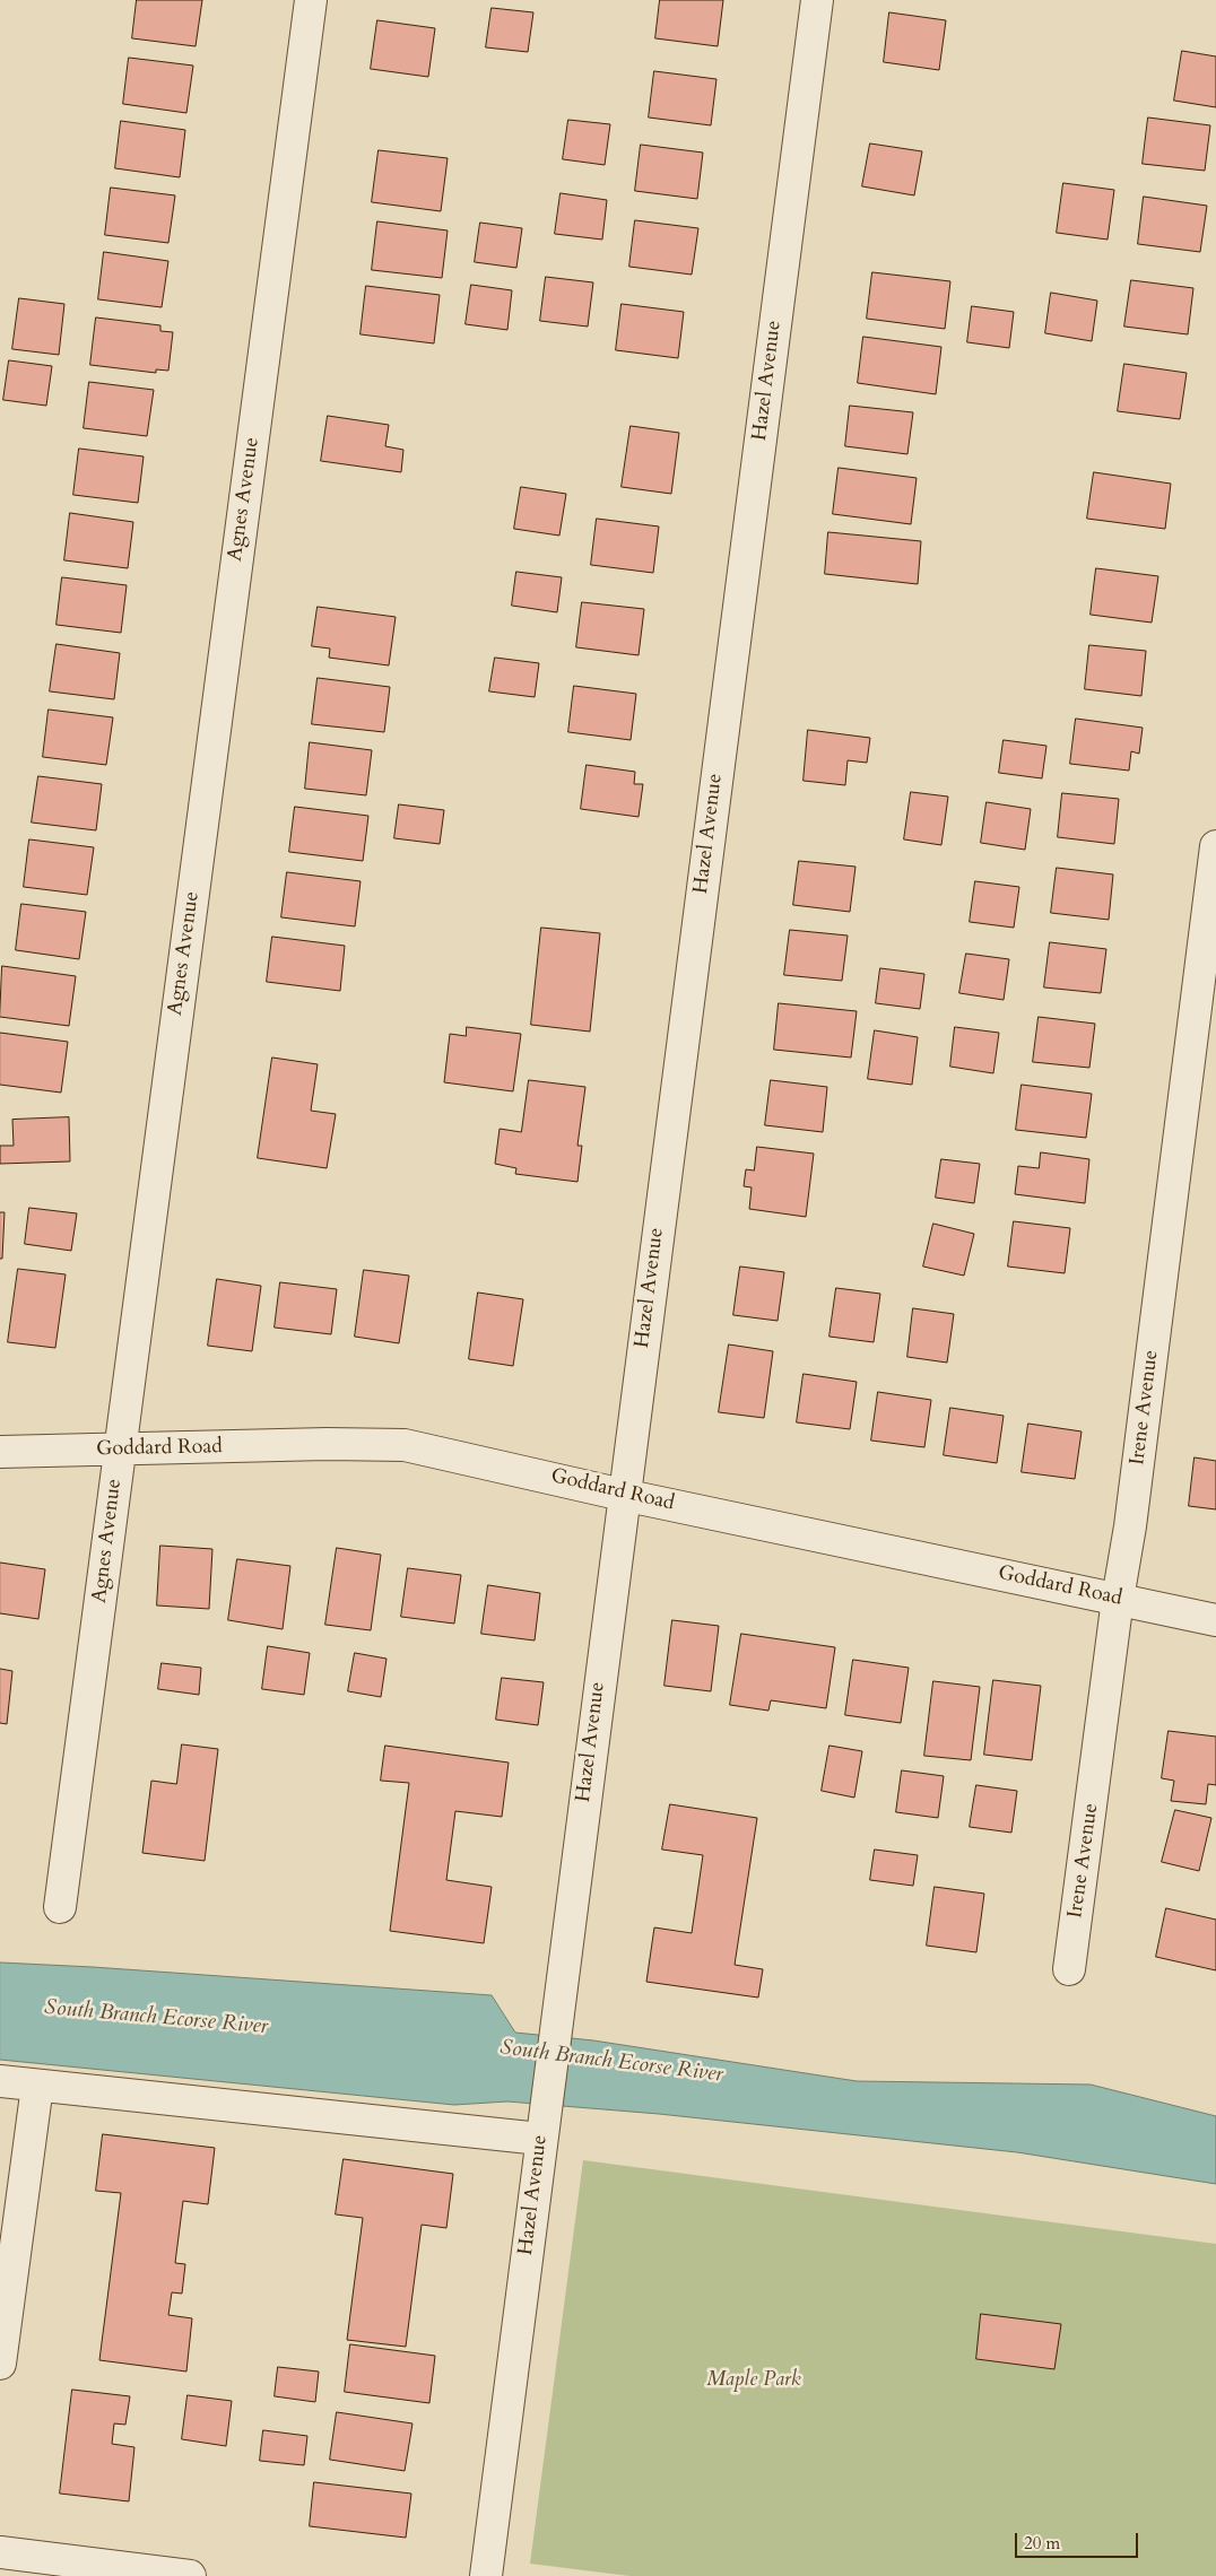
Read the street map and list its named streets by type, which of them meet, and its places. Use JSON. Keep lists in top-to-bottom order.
{
  "streets": {
    "street": [
      "Hazel Avenue",
      "Agnes Avenue",
      "Irene Avenue",
      "Goddard Road"
    ]
  },
  "crossings": [
    ["Hazel Avenue", "Goddard Road"],
    ["Agnes Avenue", "Goddard Road"],
    ["Irene Avenue", "Goddard Road"]
  ],
  "water": ["South Branch Ecorse River"],
  "parks": ["Maple Park"],
  "scale_bar": "20 m"
}
